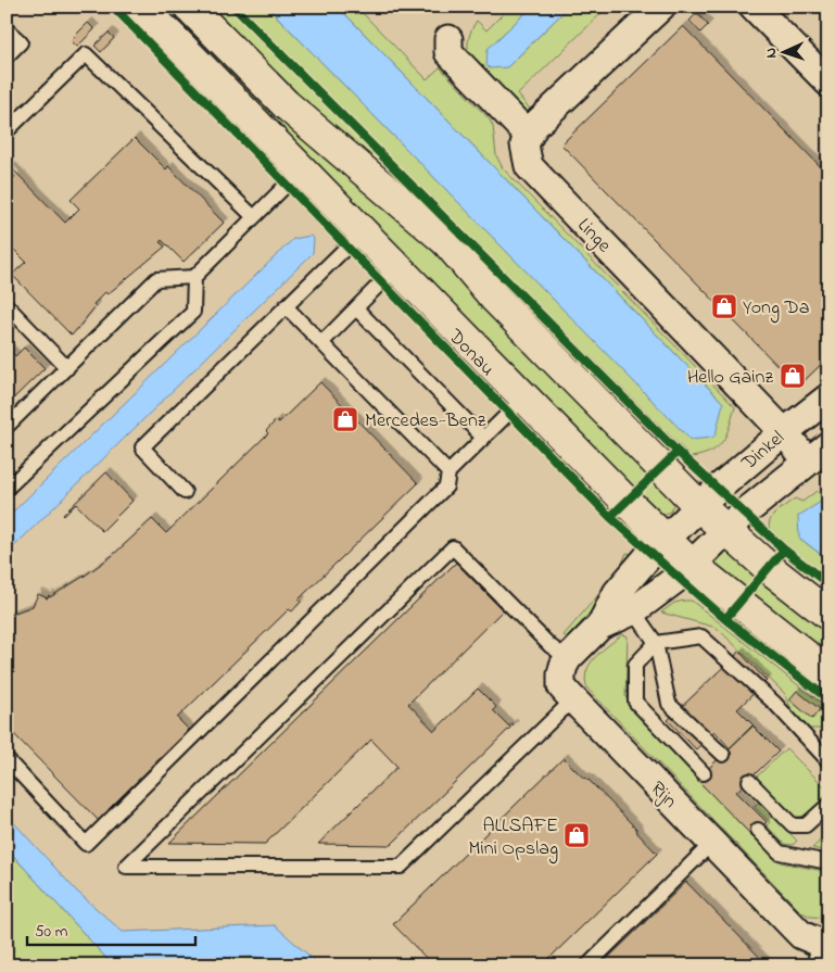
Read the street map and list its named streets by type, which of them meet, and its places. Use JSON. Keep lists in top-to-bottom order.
{
  "streets": {
    "main road": ["Donau"],
    "street": ["Linge", "Dinkel", "Rijn"]
  },
  "crossings": [
    ["Linge", "Dinkel"],
    ["Donau", "Dinkel"]
  ],
  "places": {
    "shop": [
      "Yong Da",
      "Hello Gainz",
      "Mercedes-Benz",
      "ALLSAFE Mini Opslag"
    ]
  },
  "scale_bar": "50 m",
  "north": "left"
}
